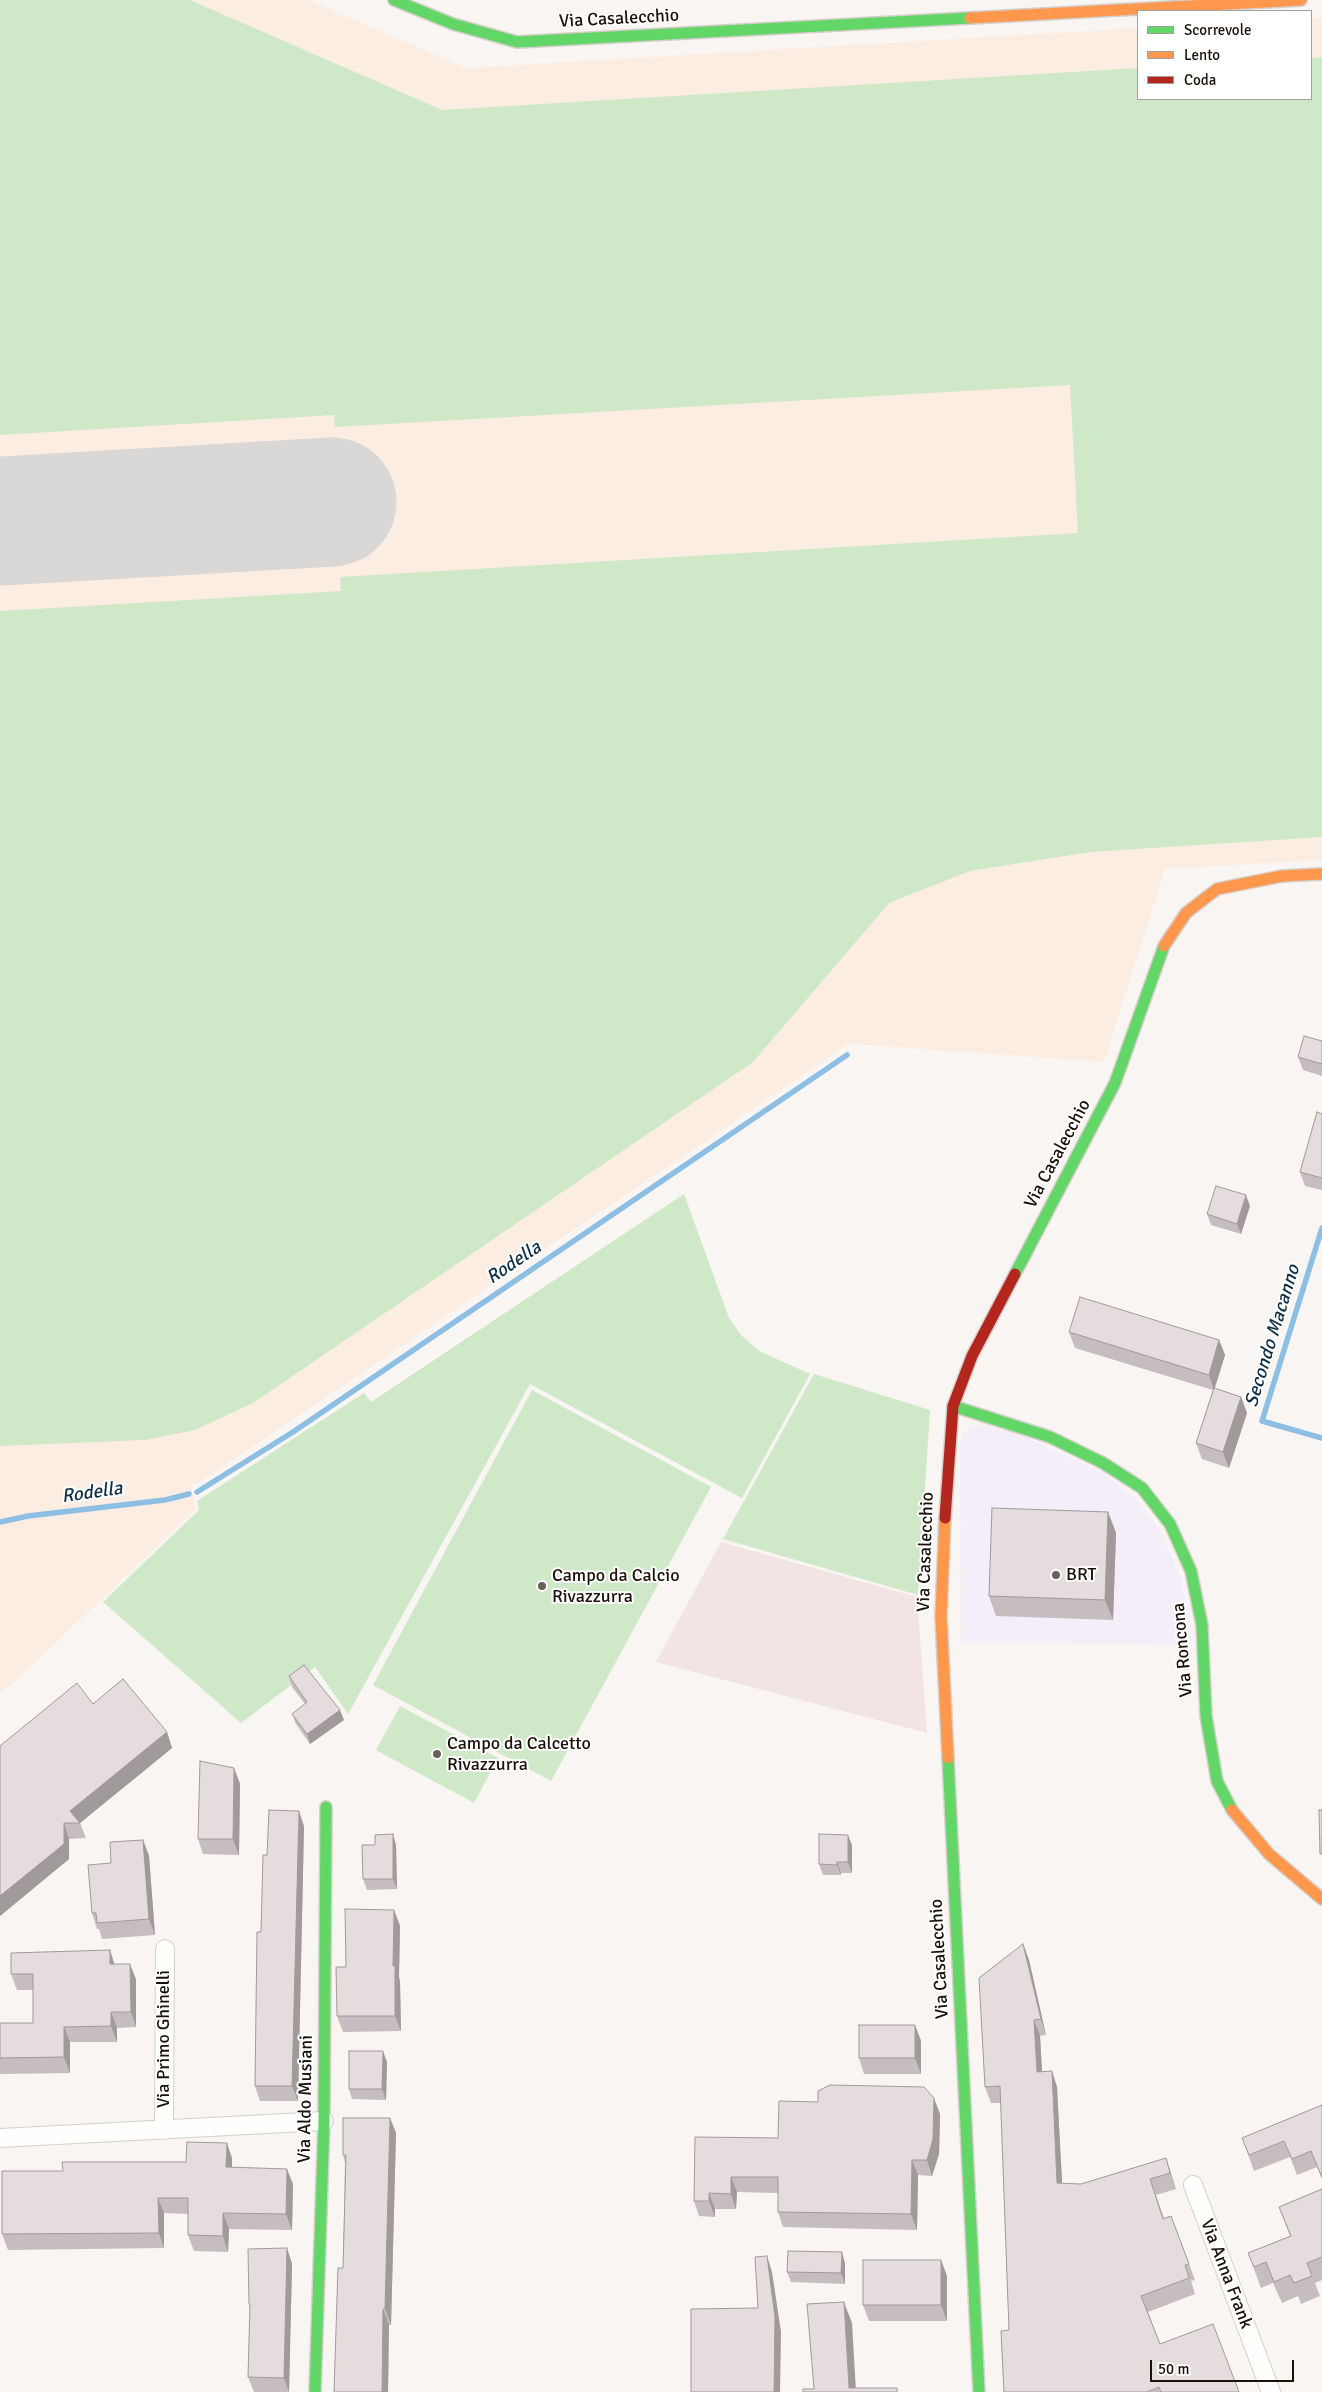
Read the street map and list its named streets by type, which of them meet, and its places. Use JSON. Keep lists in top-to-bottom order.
{
  "streets": {
    "street": [
      "Via Casalecchio",
      "Via Roncona",
      "Via Primo Ghinelli",
      "Via Aldo Musiani",
      "Via Anna Frank"
    ]
  },
  "crossings": [
    ["Via Casalecchio", "Via Roncona"],
    ["Via Primo Ghinelli", "Via Aldo Musiani"]
  ],
  "water": ["Rodella", "Secondo Macanno"],
  "places": ["BRT", "Campo da Calcio Rivazzurra", "Campo da Calcetto Rivazzurra"],
  "legend": ["Scorrevole", "Lento", "Coda"],
  "scale_bar": "50 m"
}
